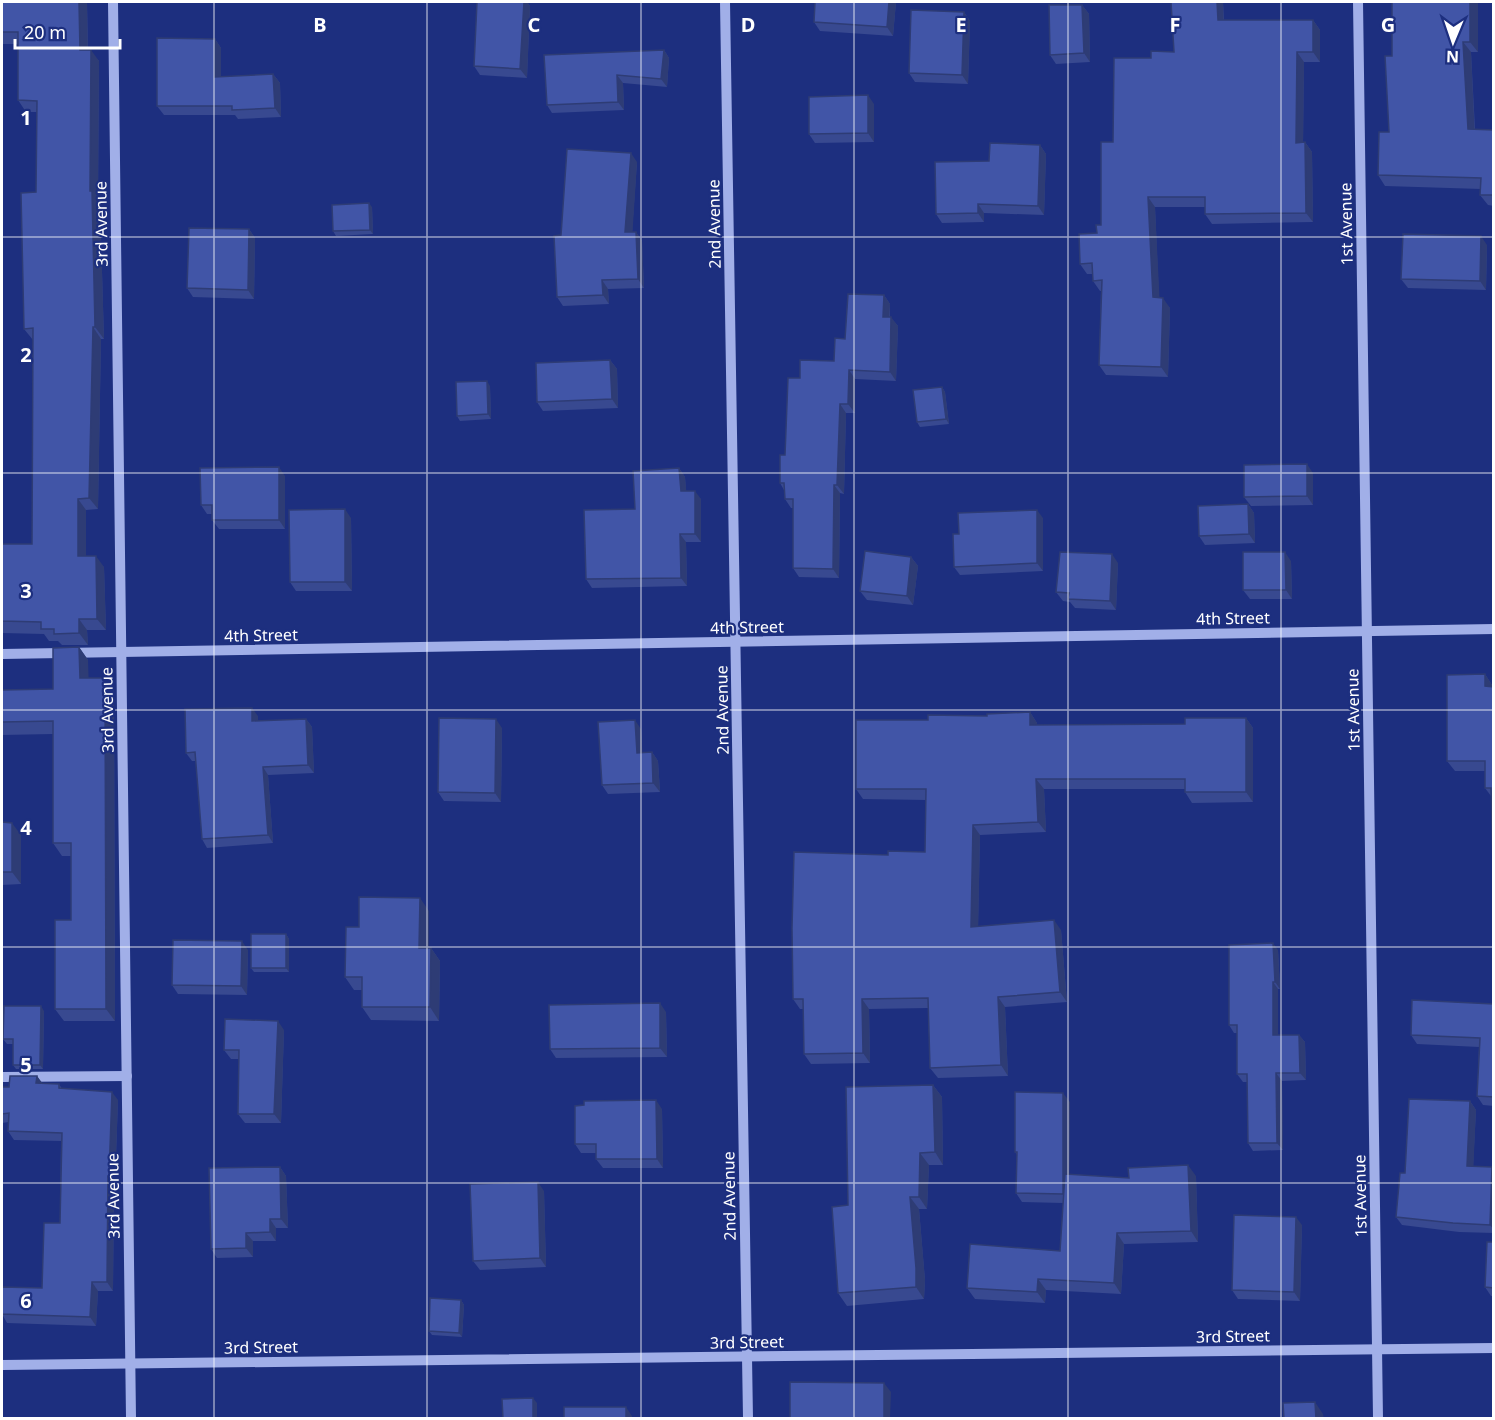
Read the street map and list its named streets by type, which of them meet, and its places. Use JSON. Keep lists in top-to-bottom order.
{
  "streets": {
    "street": [
      "3rd Avenue",
      "2nd Avenue",
      "1st Avenue",
      "4th Street",
      "3rd Street"
    ]
  },
  "crossings": [
    ["3rd Avenue", "4th Street"],
    ["3rd Avenue", "3rd Street"],
    ["2nd Avenue", "4th Street"],
    ["2nd Avenue", "3rd Street"],
    ["1st Avenue", "4th Street"],
    ["1st Avenue", "3rd Street"]
  ],
  "scale_bar": "20 m",
  "north": "bottom",
  "grid": {
    "columns": [
      "B",
      "C",
      "D",
      "E",
      "F",
      "G"
    ],
    "rows": [
      "1",
      "2",
      "3",
      "4",
      "5",
      "6"
    ]
  }
}
